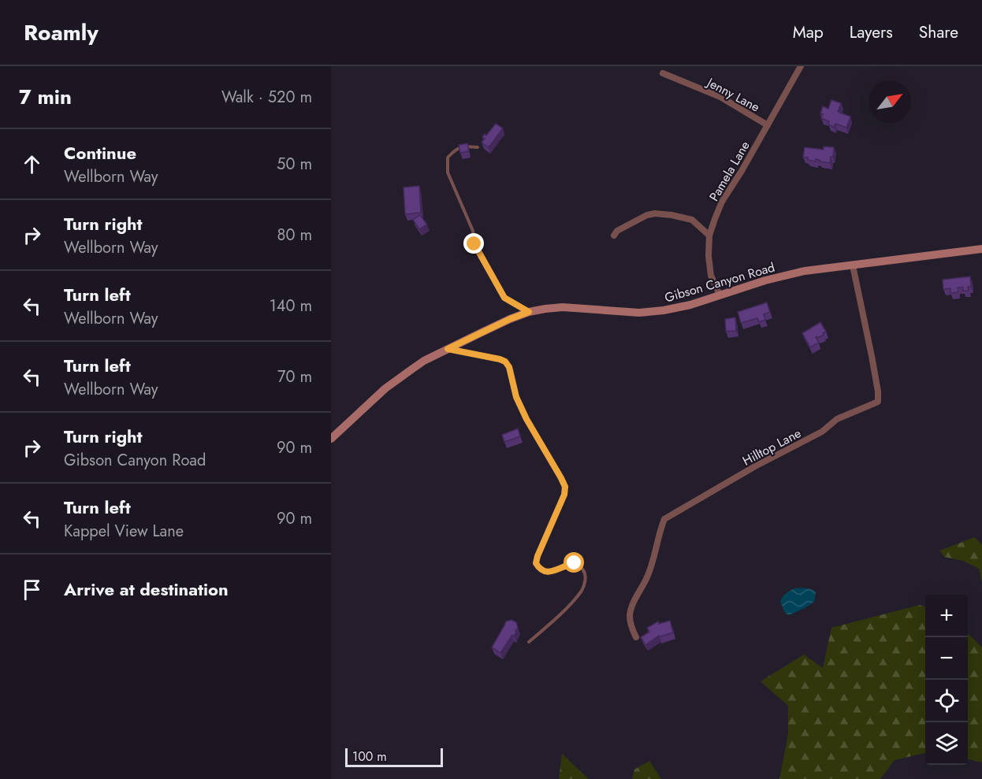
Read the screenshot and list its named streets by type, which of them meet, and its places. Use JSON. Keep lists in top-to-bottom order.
{
  "streets": {
    "main road": ["Gibson Canyon Road"],
    "street": ["Jenny Lane", "Pamela Lane", "Hilltop Lane"]
  },
  "crossings": [
    ["Jenny Lane", "Pamela Lane"],
    ["Pamela Lane", "Gibson Canyon Road"],
    ["Gibson Canyon Road", "Hilltop Lane"]
  ],
  "scale_bar": "100 m",
  "north": "top right",
  "page": {
    "header": "Roamly",
    "nav": ["Map", "Layers", "Share"],
    "heading": ["7 min", "Walk · 520 m"],
    "list": [
      ["Continue", "Wellborn Way", "50 m"],
      ["Turn right", "Wellborn Way", "80 m"],
      ["Turn left", "Wellborn Way", "140 m"],
      ["Turn left", "Wellborn Way", "70 m"],
      ["Turn right", "Gibson Canyon Road", "90 m"],
      ["Turn left", "Kappel View Lane", "90 m"],
      "Arrive at destination"
    ],
    "map_buttons": ["+", "−"],
    "scale": "100 m"
  }
}
